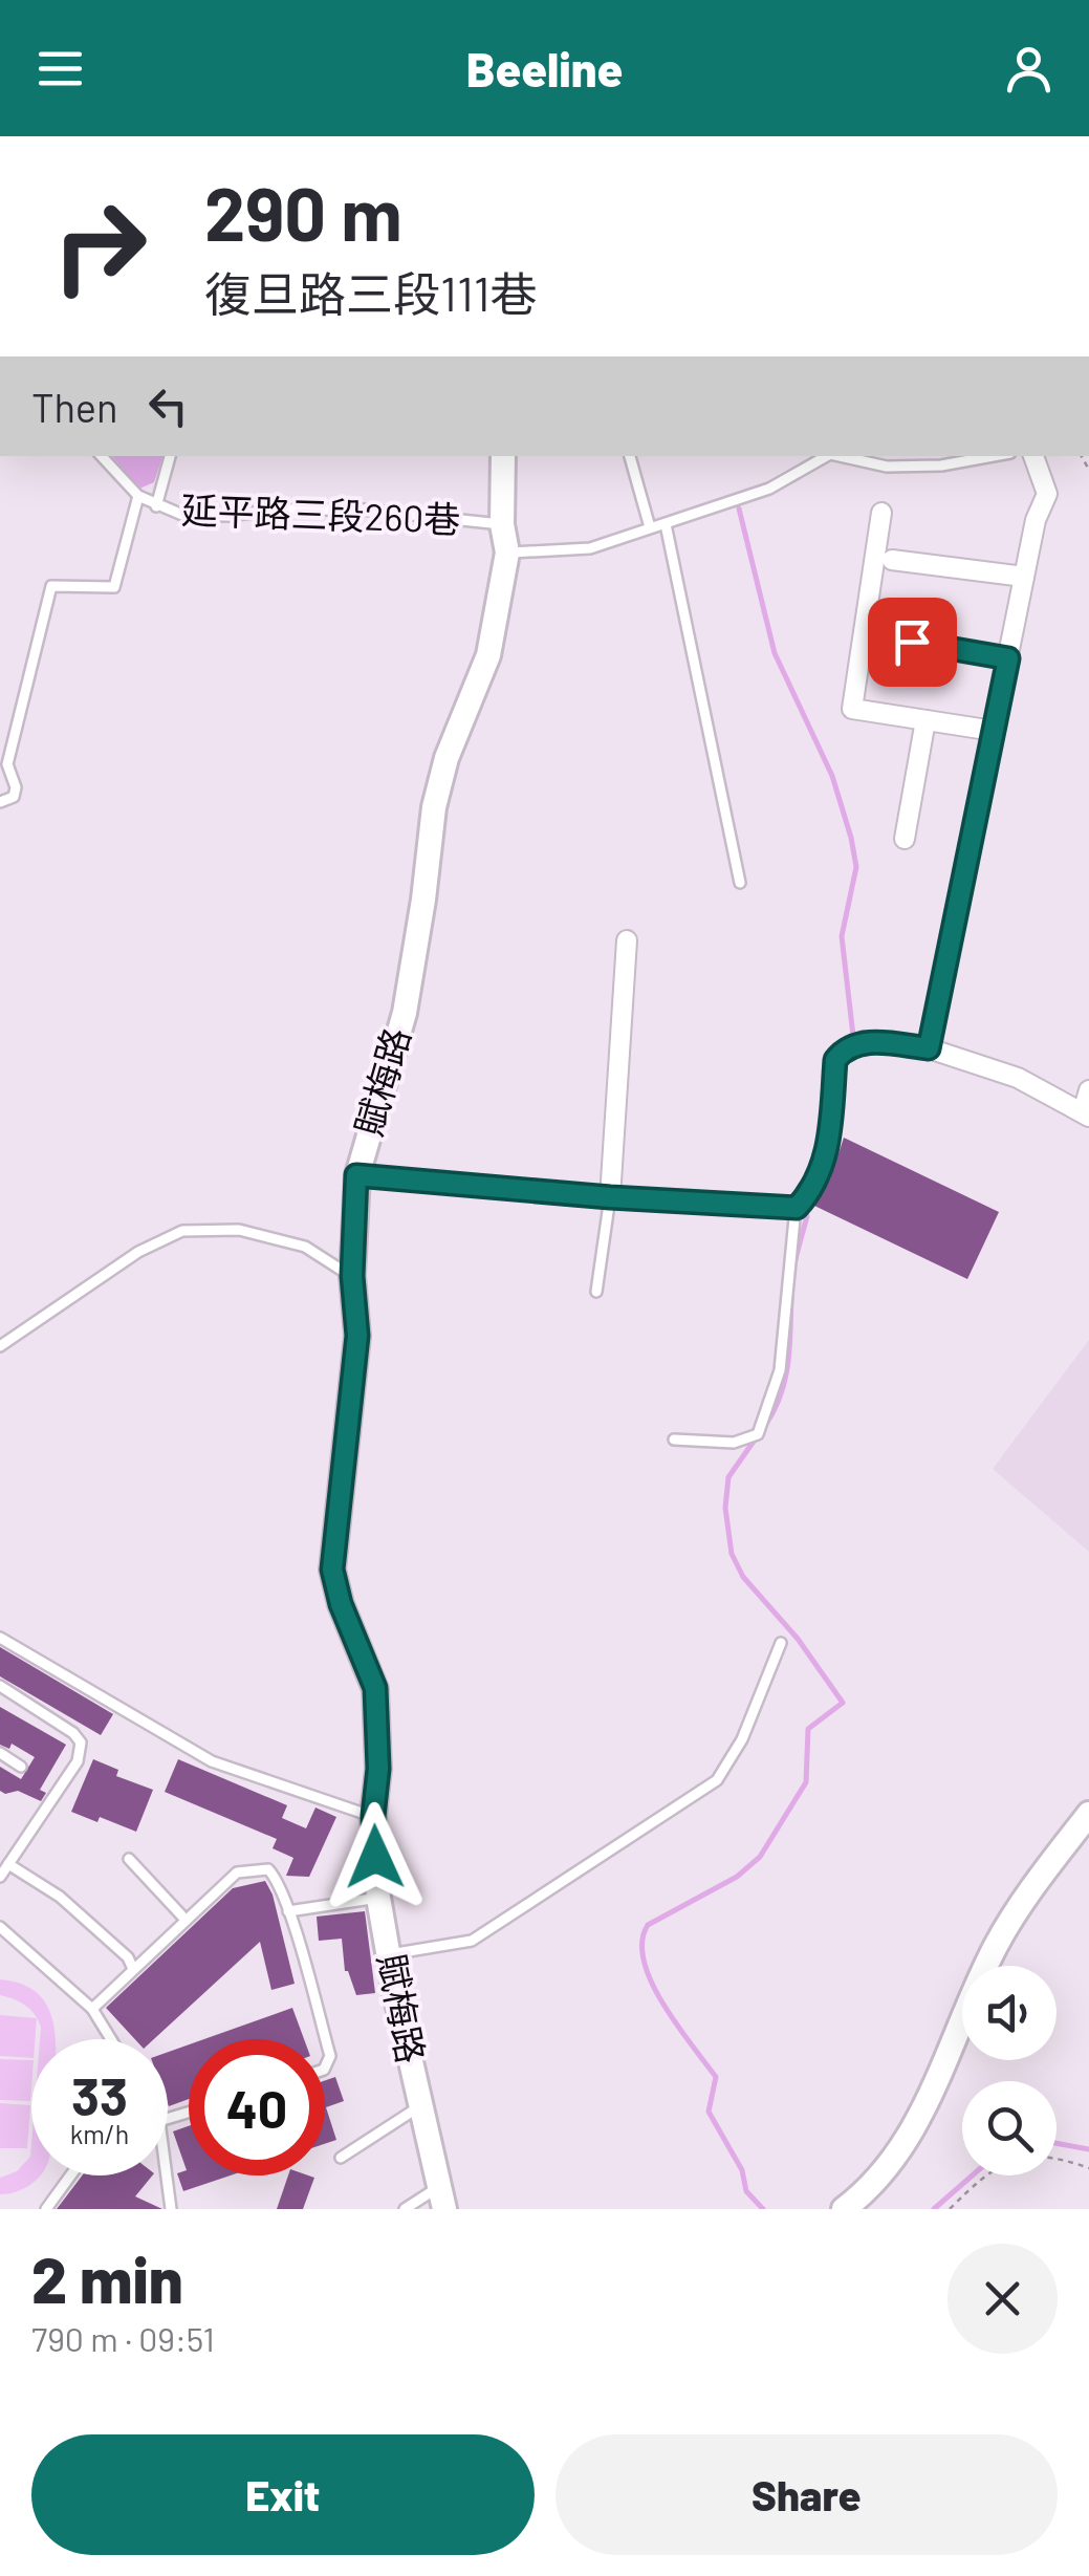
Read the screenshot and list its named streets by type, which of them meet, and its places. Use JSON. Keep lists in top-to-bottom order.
{
  "streets": {
    "street": ["賦梅路"],
    "lane": ["延平路三段260巷"]
  },
  "crossings": [
    ["延平路三段260巷", "賦梅路"]
  ],
  "page": {
    "header": "Beeline",
    "turn": ["290 m", "復旦路三段111巷"],
    "then": "Then",
    "speed": "33 km/h",
    "limit": "40",
    "heading": ["2 min", "790 m · 09:51"],
    "buttons": ["Exit", "Share"]
  }
}
